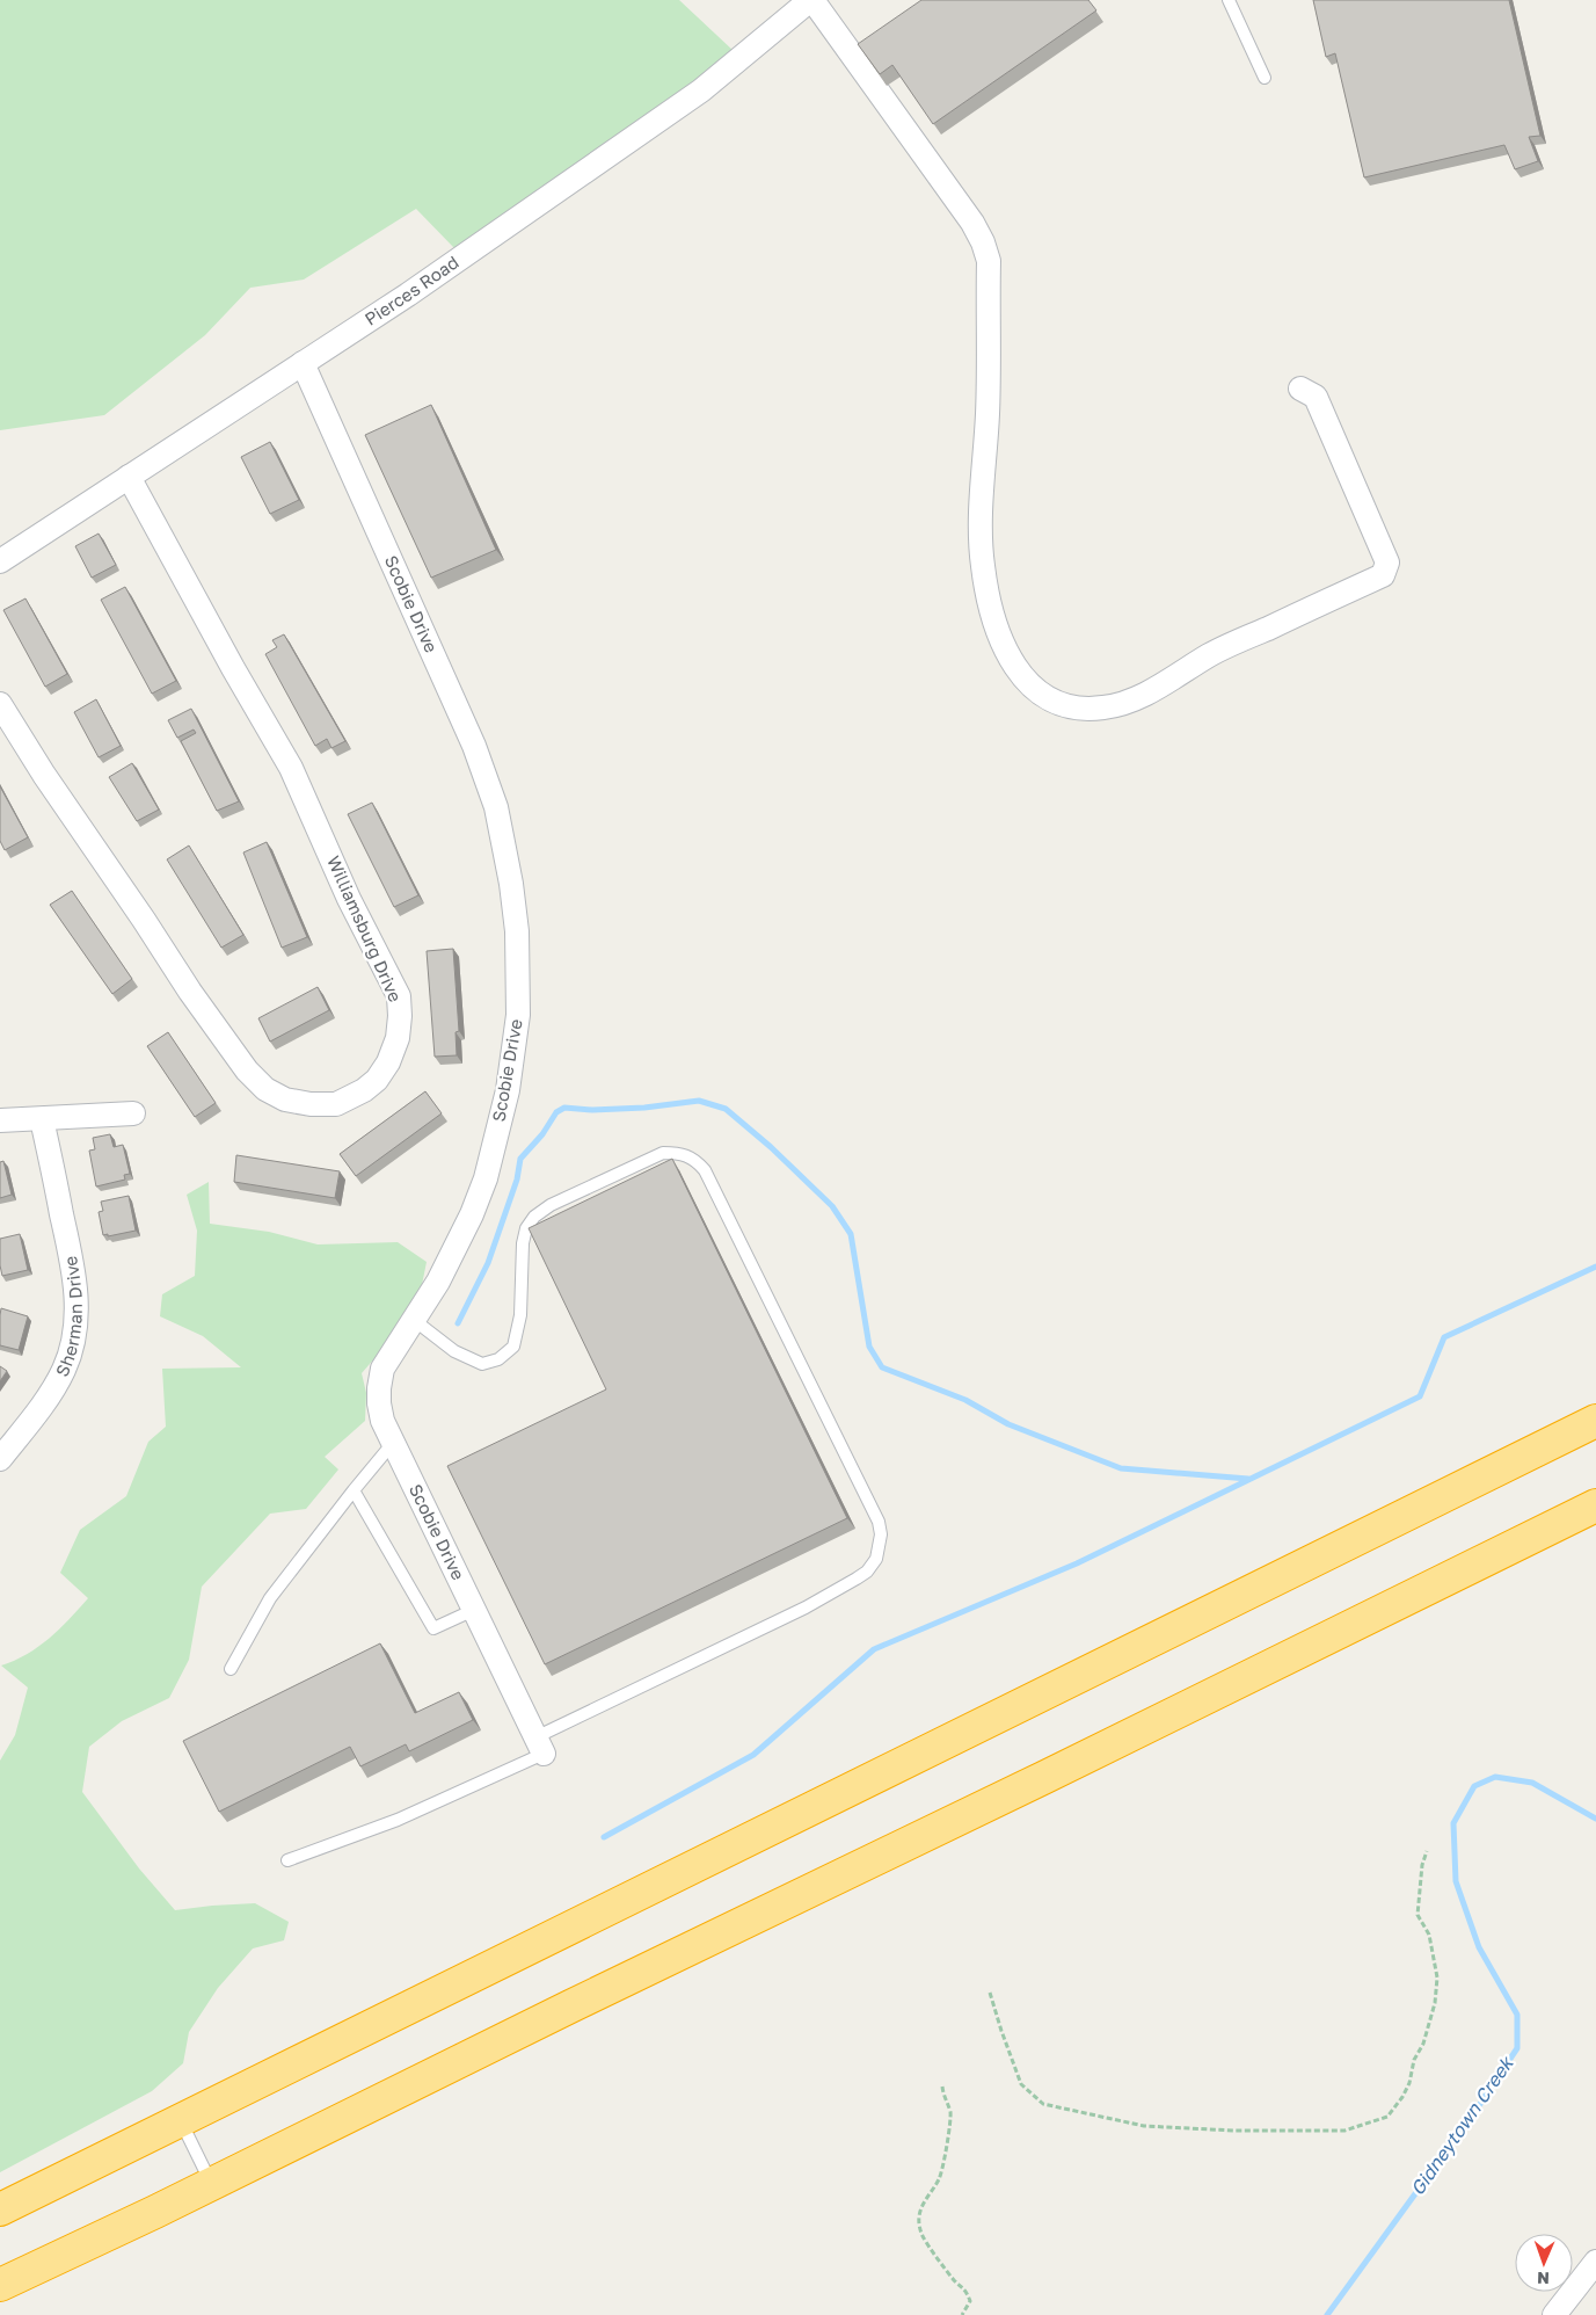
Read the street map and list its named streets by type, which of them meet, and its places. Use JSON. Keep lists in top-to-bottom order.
{
  "streets": {
    "street": [
      "Pierces Road",
      "Scobie Drive",
      "Williamsburg Drive",
      "Sherman Drive"
    ]
  },
  "crossings": [
    ["Pierces Road", "Scobie Drive"],
    ["Pierces Road", "Williamsburg Drive"]
  ],
  "water": ["Gidneytown Creek"],
  "north": "bottom"
}
